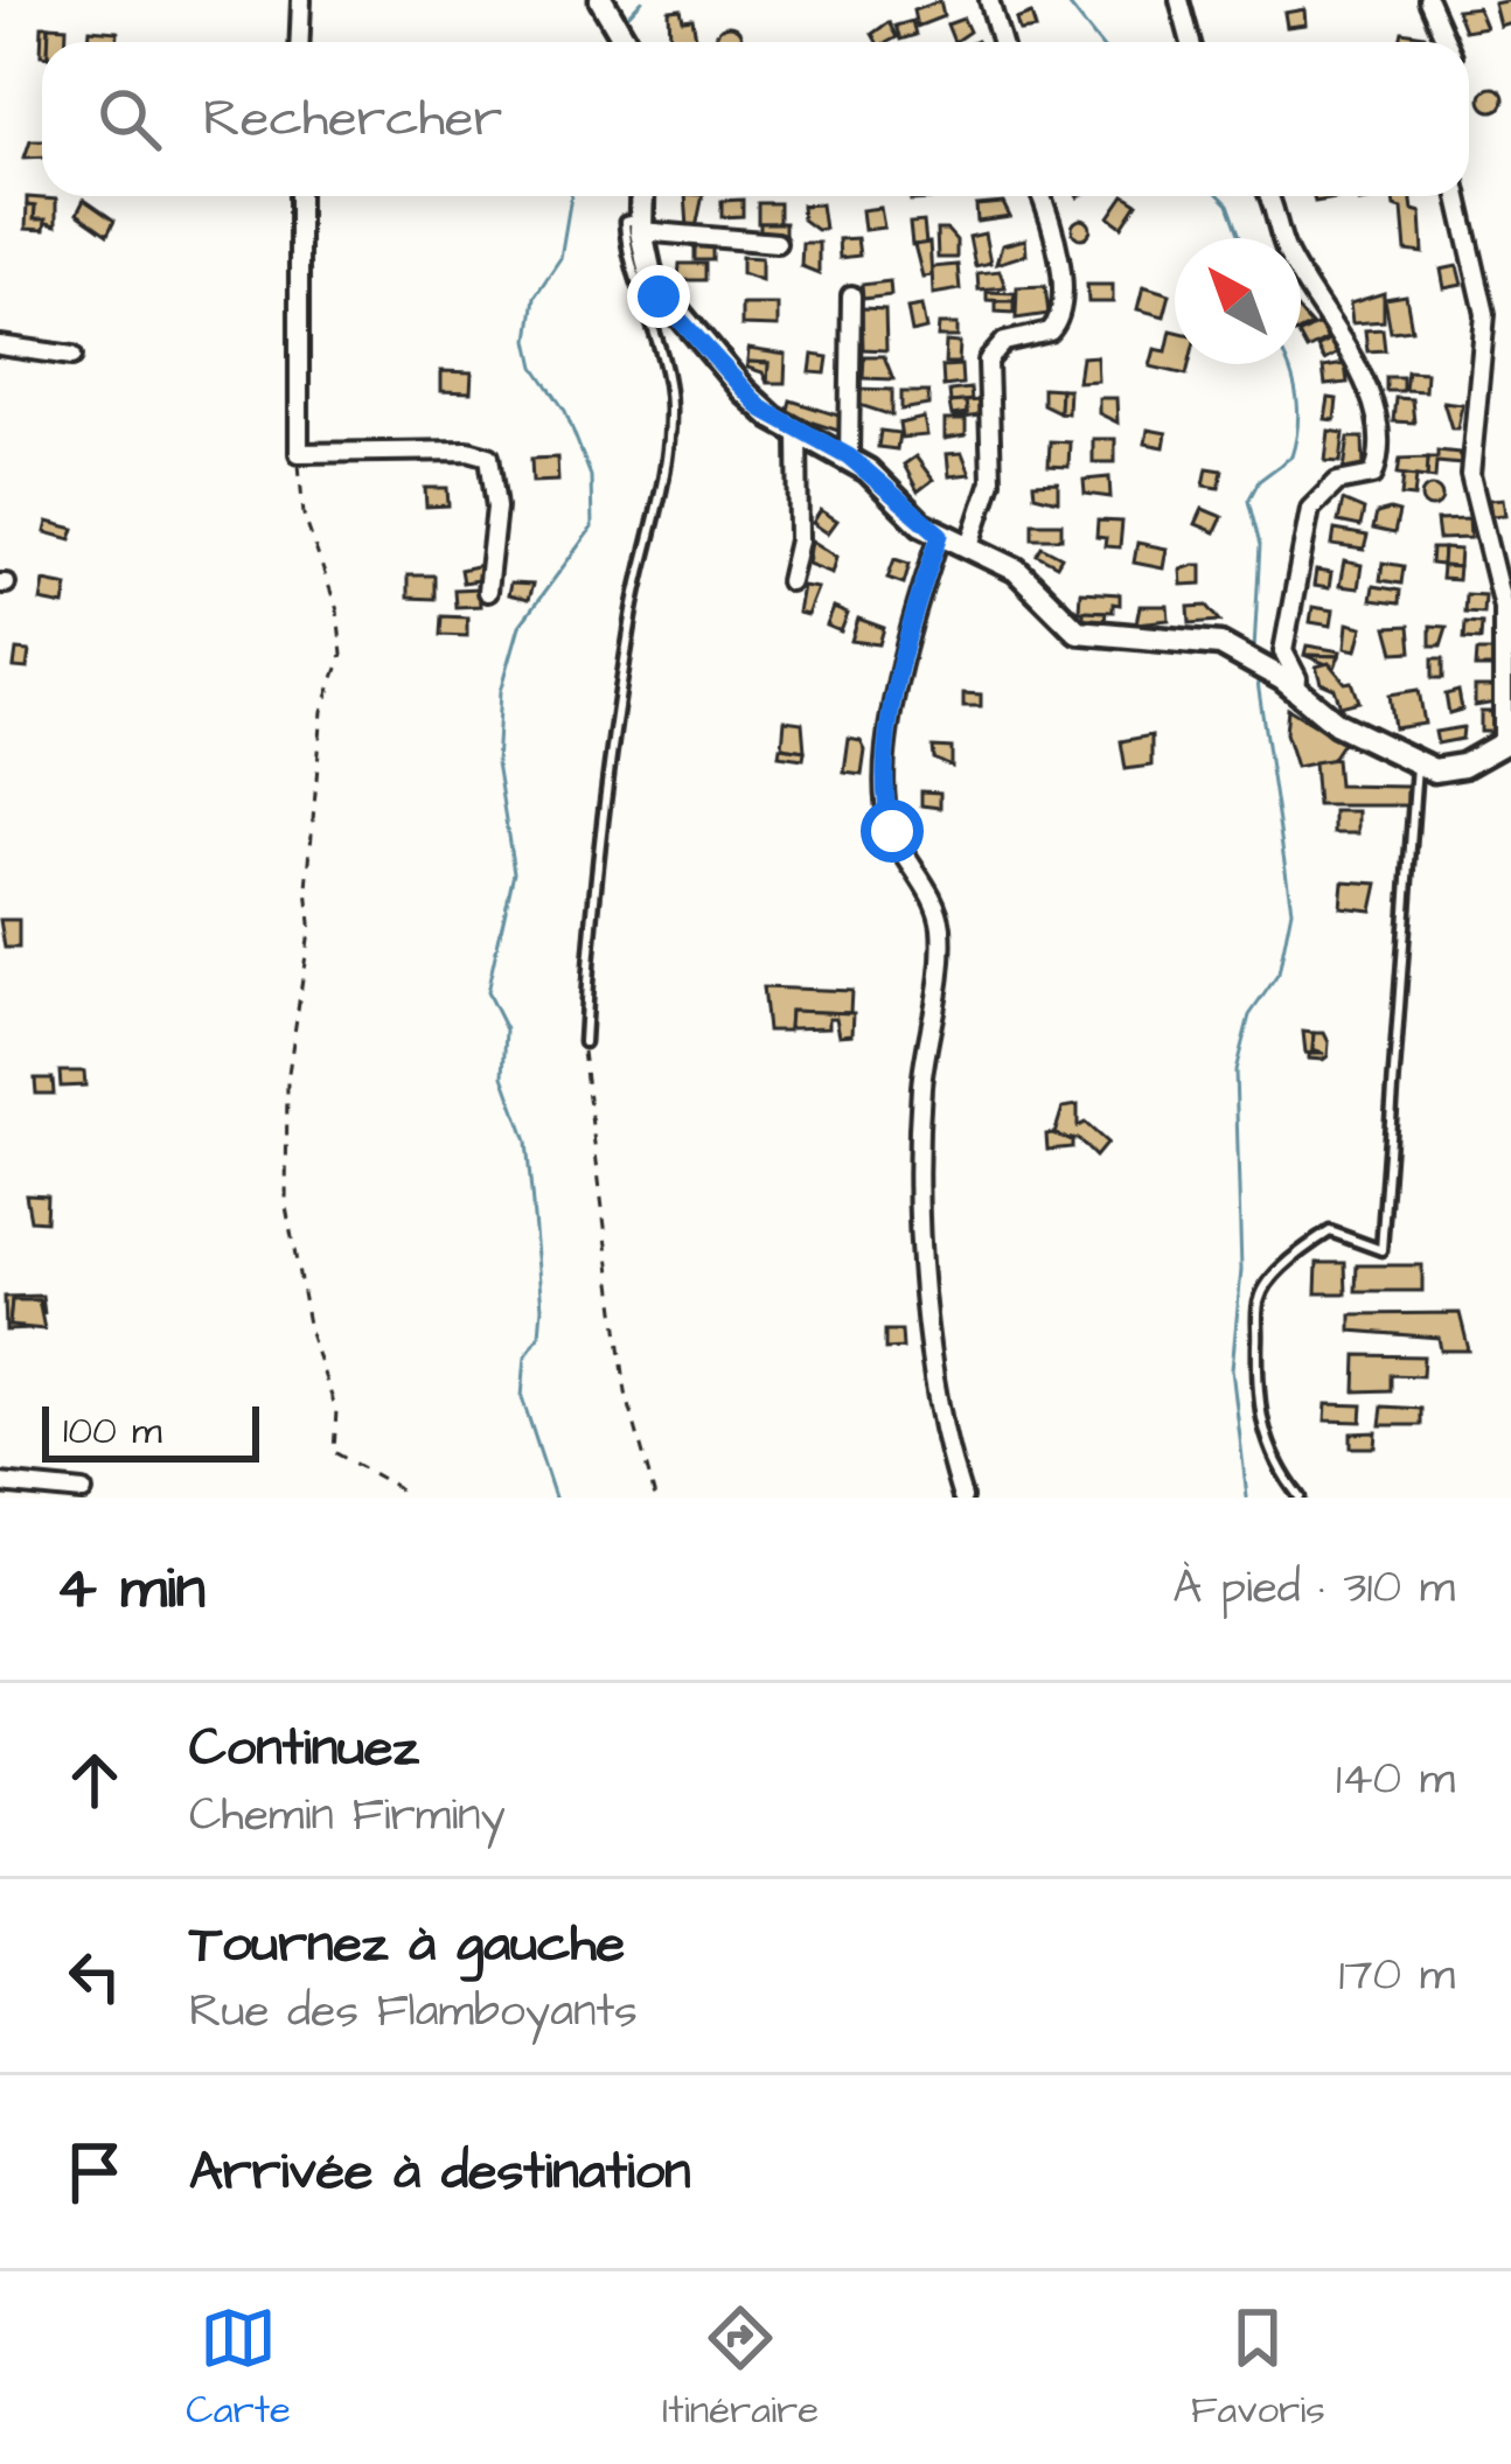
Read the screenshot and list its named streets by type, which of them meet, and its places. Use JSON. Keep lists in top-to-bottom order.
{
  "scale_bar": "100 m",
  "north": "top left",
  "page": {
    "search": "Rechercher",
    "scale": "100 m",
    "heading": ["4 min", "À pied · 310 m"],
    "list": [
      ["Continuez", "Chemin Firminy", "140 m"],
      ["Tournez à gauche", "Rue des Flamboyants", "170 m"],
      "Arrivée à destination"
    ],
    "nav": ["Carte", "Itinéraire", "Favoris"]
  }
}
